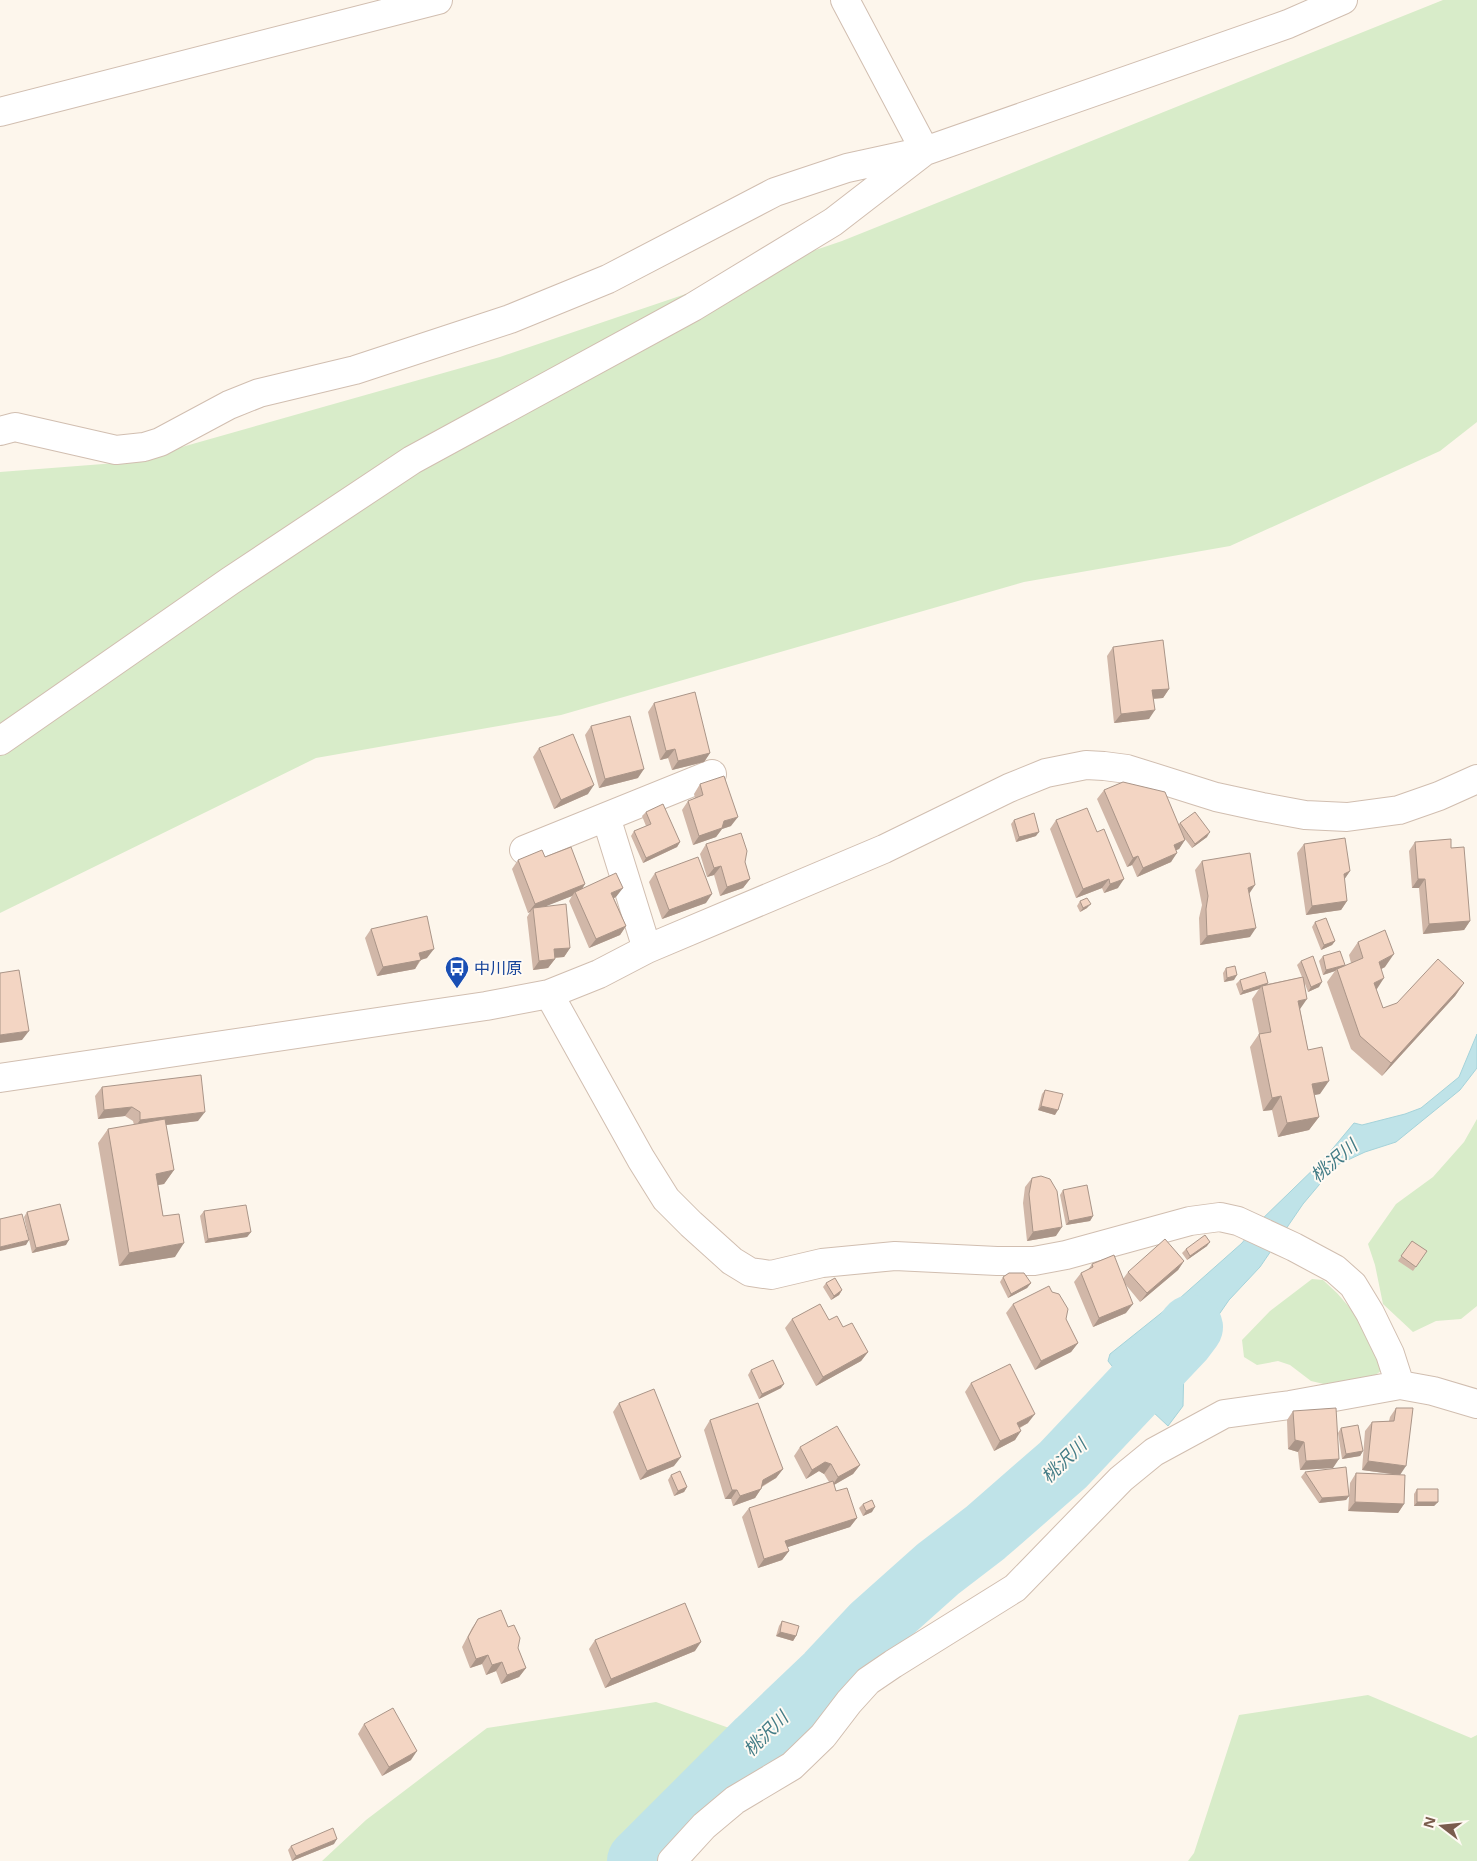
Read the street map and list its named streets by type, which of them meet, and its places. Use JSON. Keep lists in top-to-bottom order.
{
  "water": ["桃沢川"],
  "places": {
    "bus stop": ["中川原"]
  },
  "north": "left"
}
